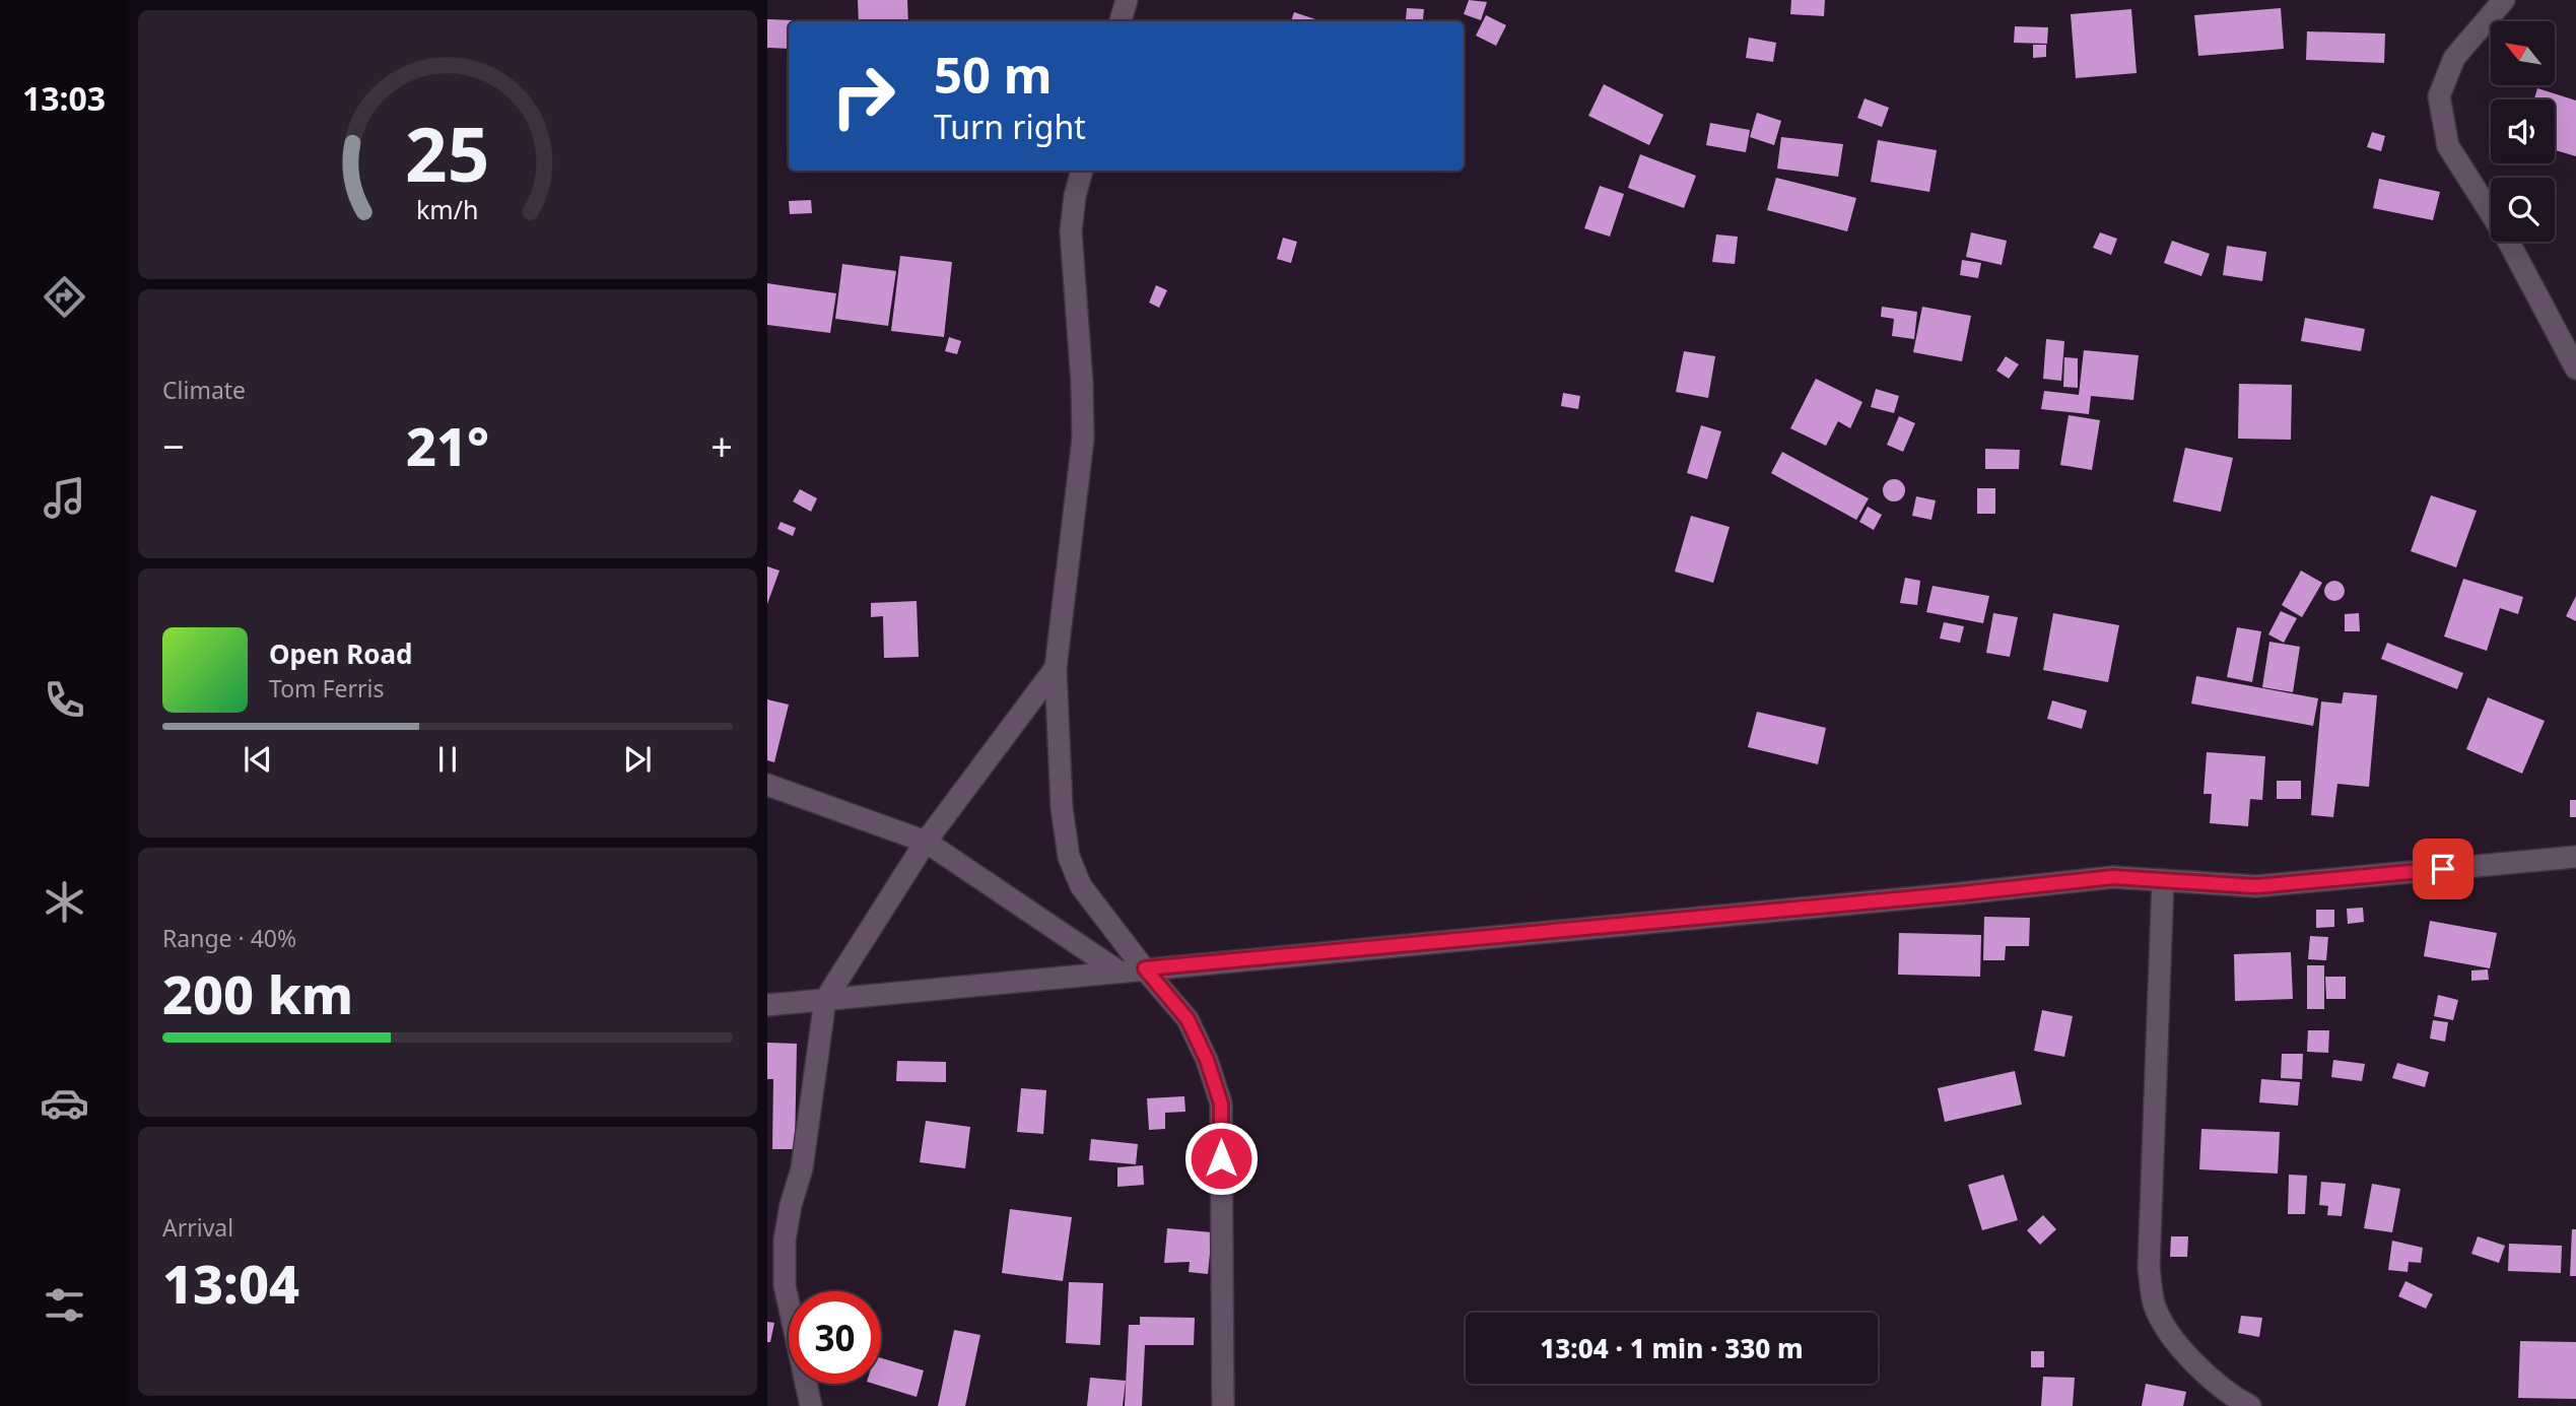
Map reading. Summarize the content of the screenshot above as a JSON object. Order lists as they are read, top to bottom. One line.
{"north":"top left","page":{"tabs":"13:03","turn":["50 m","Turn right"],"tile":["Climate",["Range · 40%","200 km"],["Arrival","13:04"]],"heat":["−","21°","+"],"song":["Open Road","Tom Ferris"],"limit":"30","trip":"13:04 · 1 min · 330 m","gauge":["25","km/h"]}}
